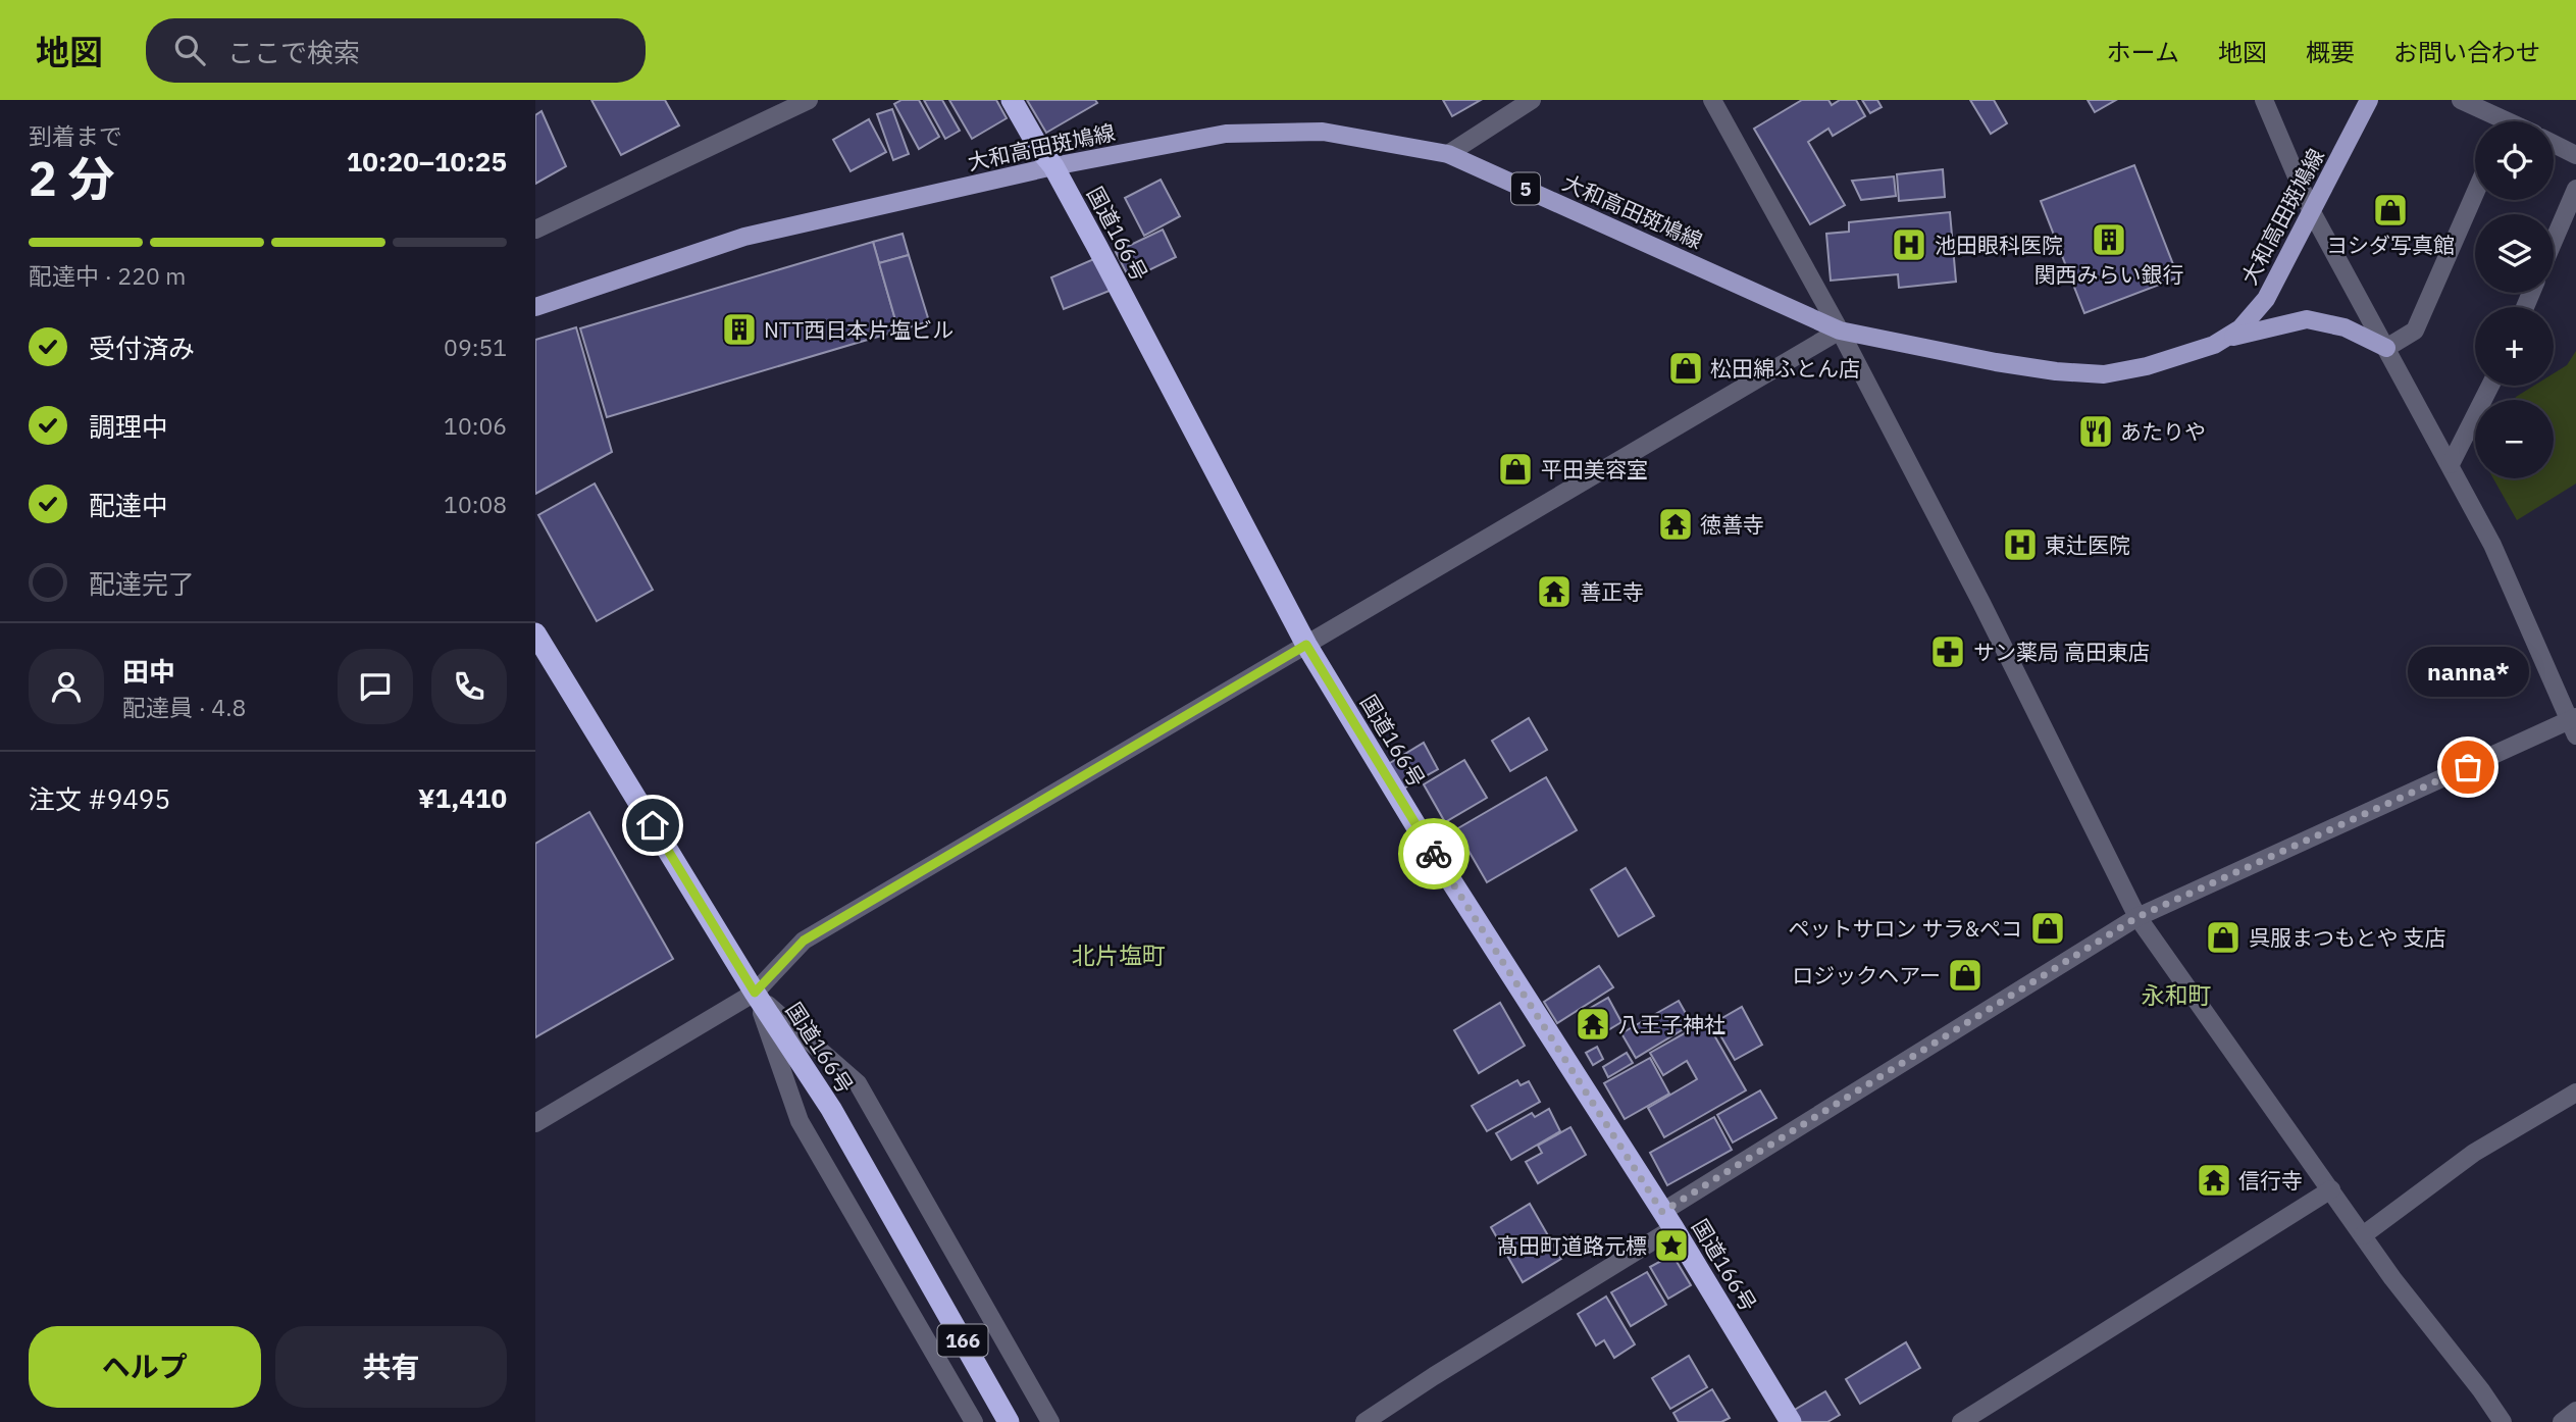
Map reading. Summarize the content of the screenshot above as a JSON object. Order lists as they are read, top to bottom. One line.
{"streets":{"highway":["国道166号","166"],"main road":["大和高田斑鳩線","5"]},"crossings":[["大和高田斑鳩線","国道166号"]],"districts":["北片塩町","永和町"],"places":{"shop":["ヨシダ写真館","松田綿ふとん店","平田美容室","ペットサロン サラ&ペコ","呉服まつもとや 支店","ロジックヘアー"],"building":["関西みらい銀行","NTT西日本片塩ビル"],"hospital":["池田眼科医院","東辻医院"],"restaurant":["あたりや"],"temple":["徳善寺","善正寺","八王子神社","信行寺"],"pharmacy":["サン薬局 高田東店"],"other":["nanna*"],"place":["髙田町道路元標"]},"page":{"header":"地図","search":"ここで検索","nav":["ホーム","地図","概要","お問い合わせ"],"heading":["2 分","到着まで","10:20–10:25"],"panel":["田中","配達員 · 4.8","注文 #9495","¥1,410"],"map_buttons":["+","−"],"bar":"配達中 · 220 m","list":[["受付済み","09:51"],["調理中","10:06"],["配達中","10:08"],"配達完了"],"bubble":"nanna*","buttons":["ヘルプ","共有"]}}
